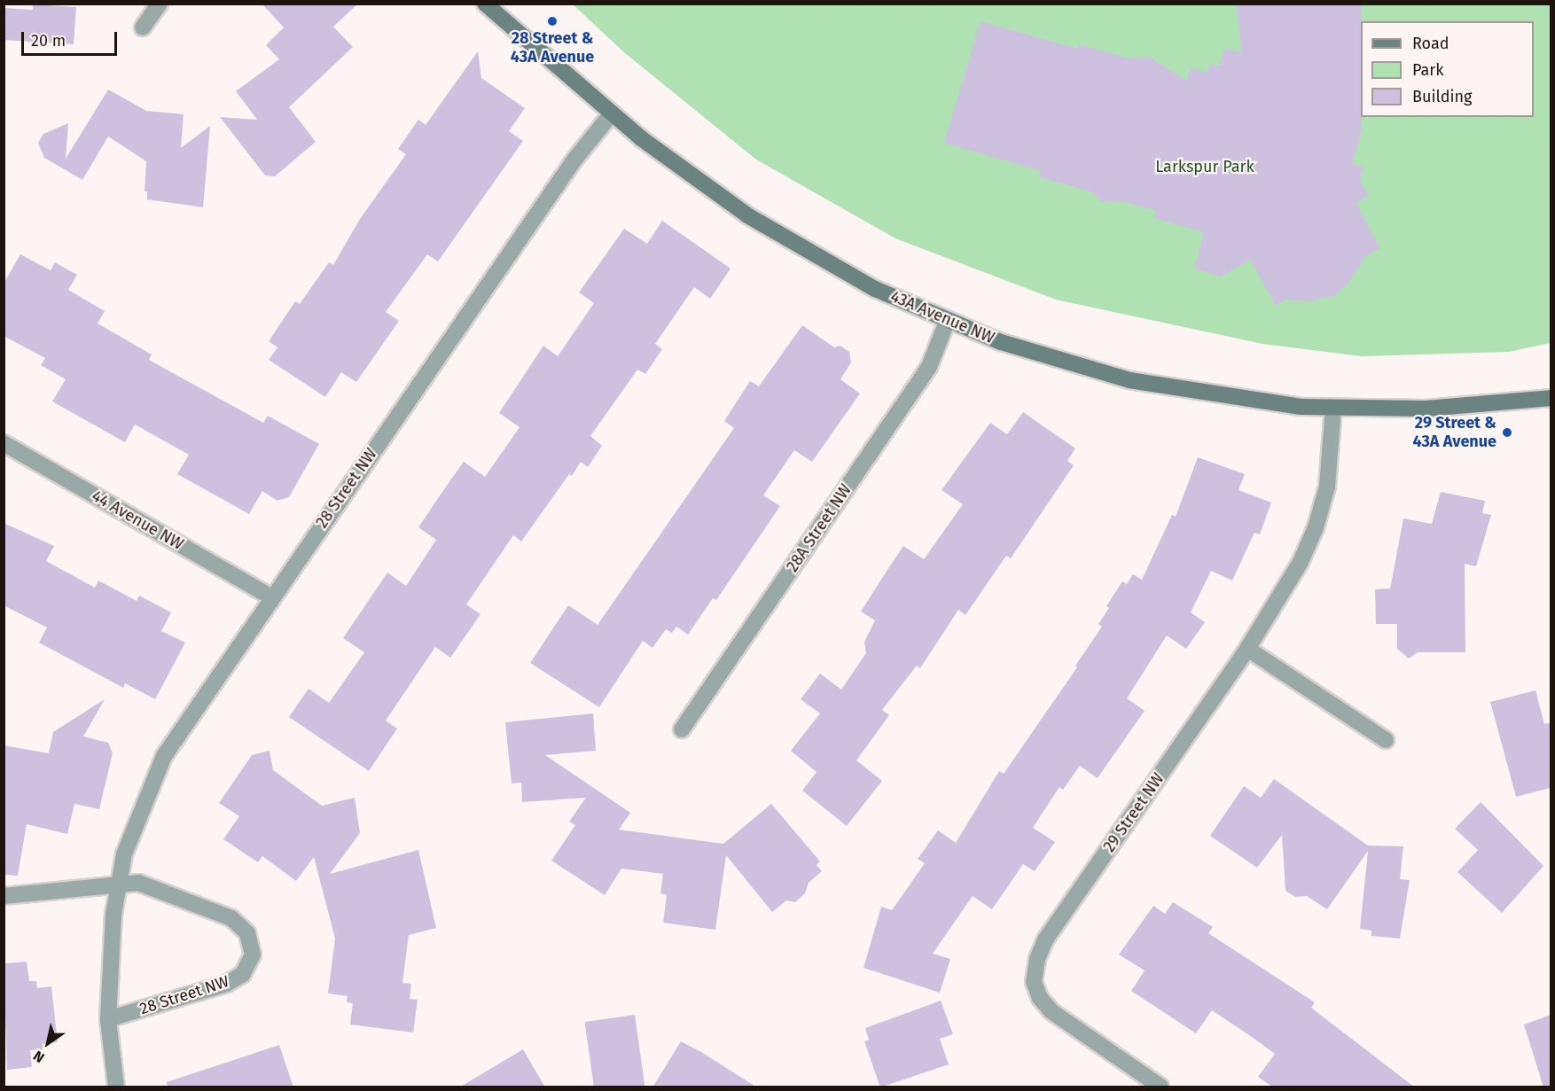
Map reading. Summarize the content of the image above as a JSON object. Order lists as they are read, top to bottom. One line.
{"streets":{"street":["43A Avenue NW","28 Street NW","44 Avenue NW","28A Street NW","29 Street NW"]},"crossings":[["43A Avenue NW","28 Street NW"],["43A Avenue NW","28A Street NW"],["43A Avenue NW","29 Street NW"],["28 Street NW","44 Avenue NW"]],"parks":["Larkspur Park"],"places":["28 Street & 43A Avenue","29 Street & 43A Avenue"],"legend":["Road","Park","Building"],"scale_bar":"20 m","north":"bottom left"}
